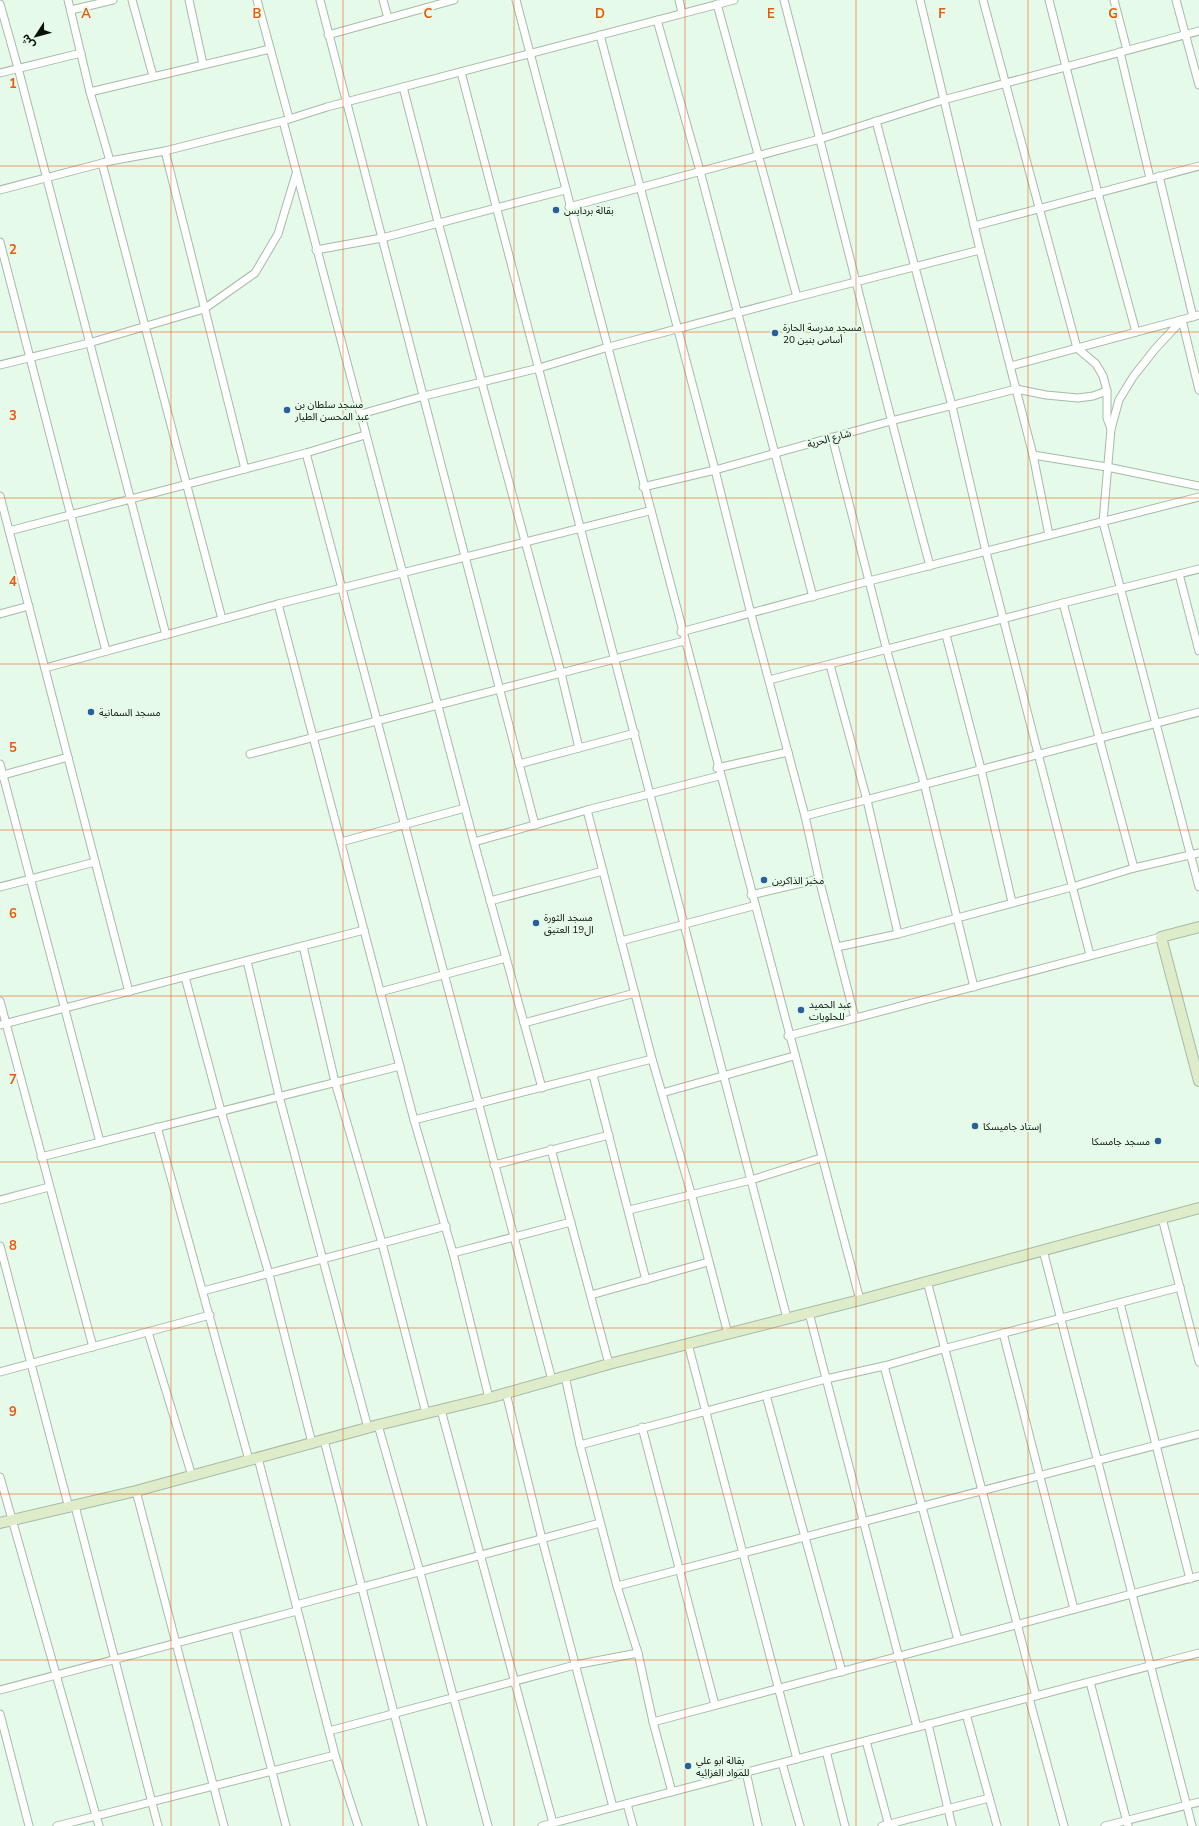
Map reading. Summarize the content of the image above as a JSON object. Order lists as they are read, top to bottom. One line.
{"streets":{"street":["شارع الحرية"]},"places":["بقالة بردايس","مسجد مدرسة الحارة 20 أساس بنين","مسجد سلطان بن عبد المحسن الطيار","مسجد السمانية","مخبز الذاكرين","مسجد الثورة ال19 العتيق","عبد الحميد للحلويات","إستاد جاميسكا","مسجد جامسكا","بقالة ابو علي للمواد الغزائيه"],"north":"bottom left","grid":{"columns":["A","B","C","D","E","F","G"],"rows":["1","2","3","4","5","6","7","8","9"]}}
